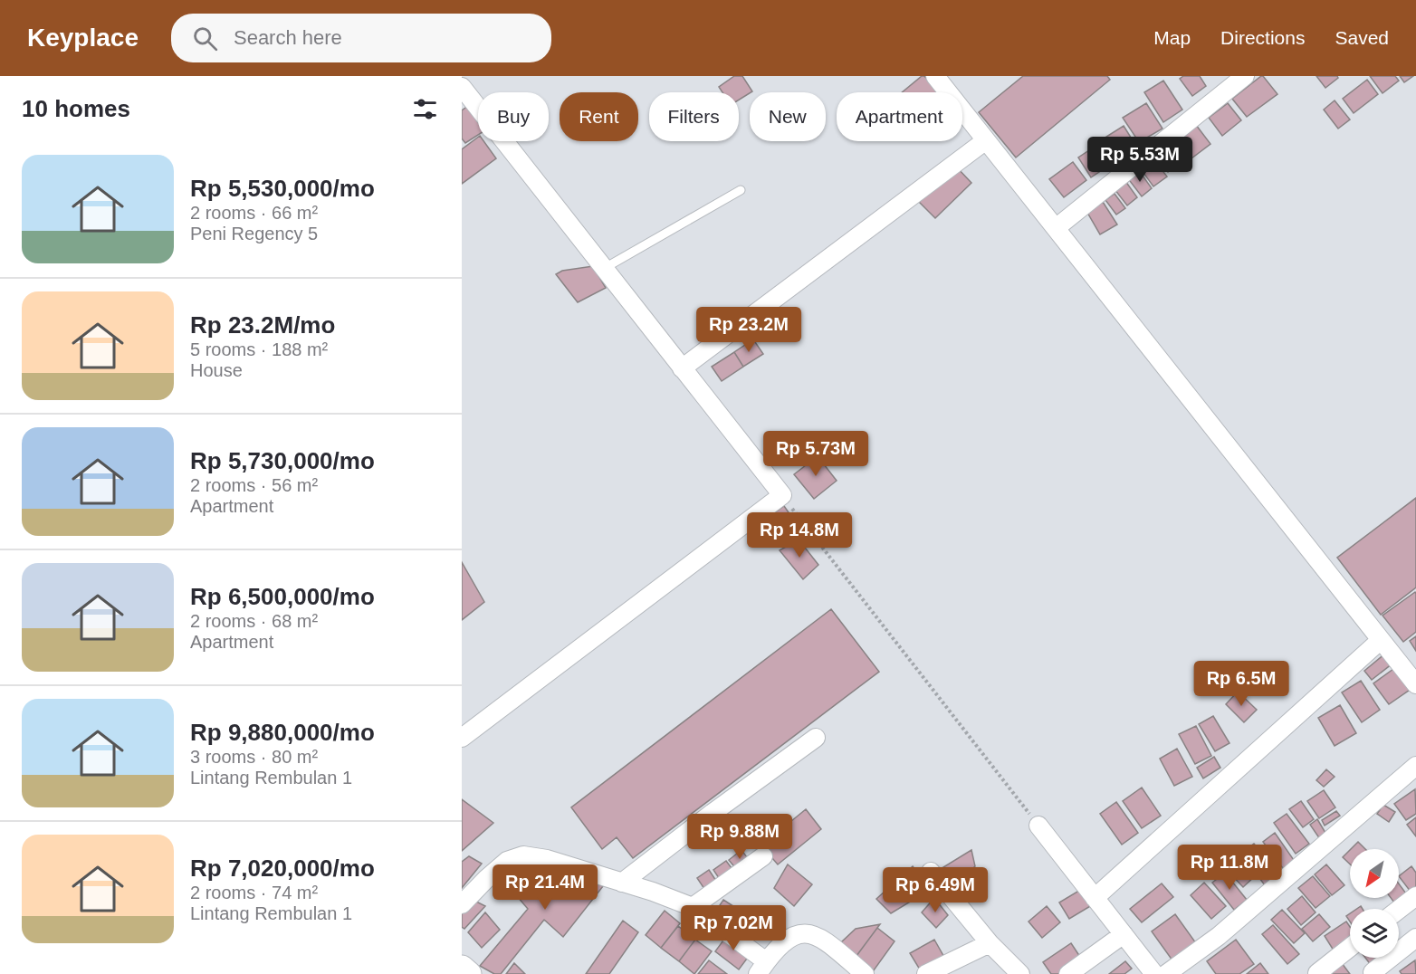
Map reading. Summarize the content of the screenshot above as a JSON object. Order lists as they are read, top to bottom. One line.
{"north":"bottom left","page":{"header":"Keyplace","search":"Search here","nav":["Map","Directions","Saved"],"heading":"10 homes","chip":["Buy","Rent","Filters","New","Apartment"],"price":["Rp 5.53M","Rp 23.2M","Rp 5.73M","Rp 14.8M","Rp 6.5M","Rp 9.88M","Rp 11.8M","Rp 21.4M","Rp 6.49M","Rp 7.02M"],"list":[{"name":"Rp 5,530,000/mo","note":"2 rooms · 66 m² · Peni Regency 5"},{"name":"Rp 23.2M/mo","note":"5 rooms · 188 m² · House"},{"name":"Rp 5,730,000/mo","note":"2 rooms · 56 m² · Apartment"},{"name":"Rp 6,500,000/mo","note":"2 rooms · 68 m² · Apartment"},{"name":"Rp 9,880,000/mo","note":"3 rooms · 80 m² · Lintang Rembulan 1"},{"name":"Rp 7,020,000/mo","note":"2 rooms · 74 m² · Lintang Rembulan 1"}]}}
